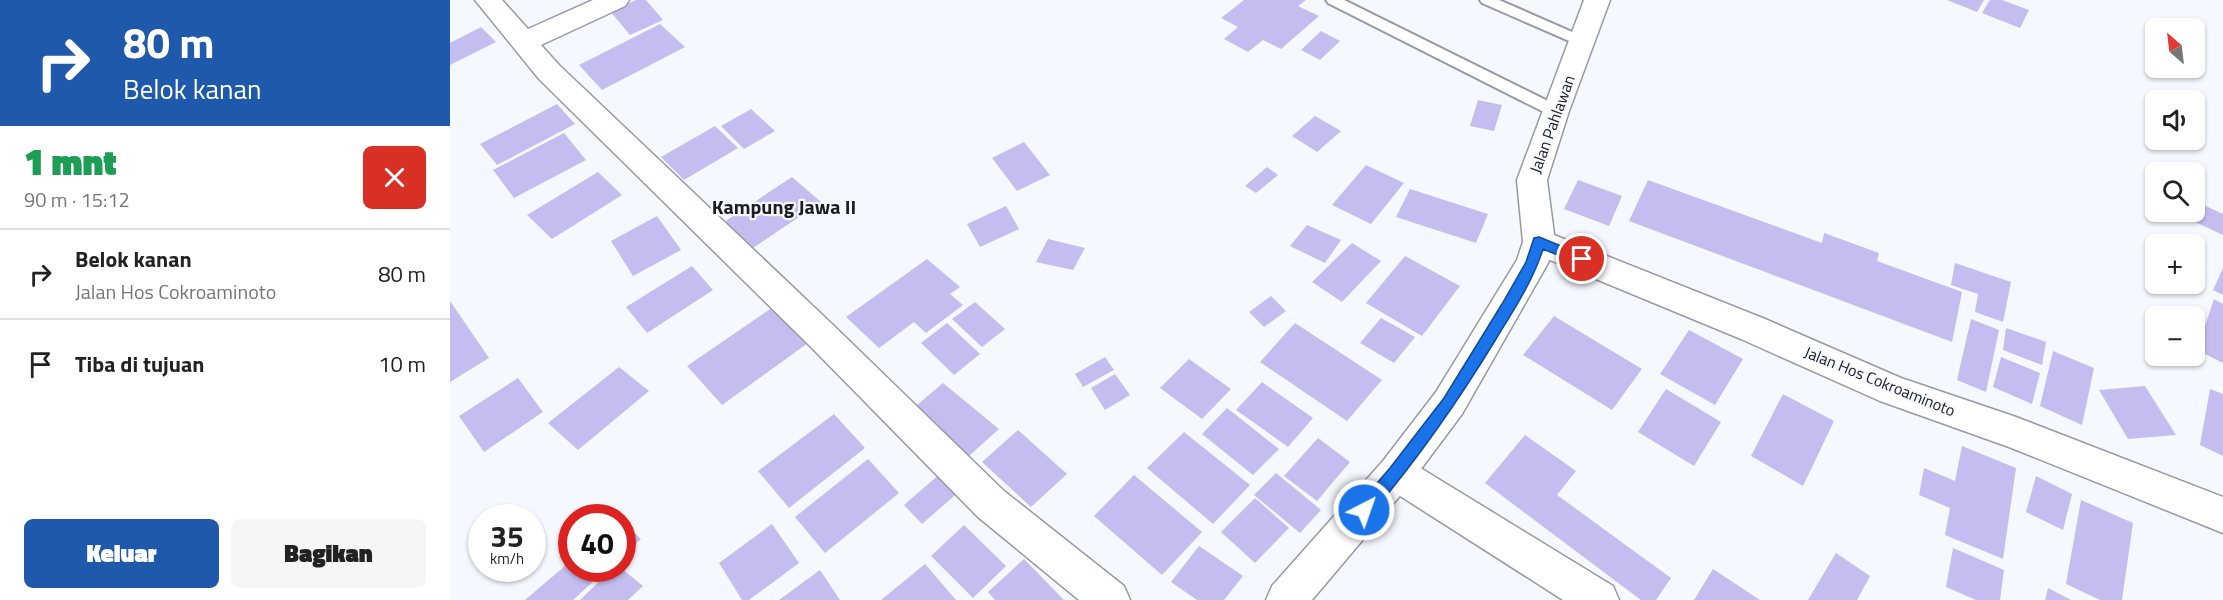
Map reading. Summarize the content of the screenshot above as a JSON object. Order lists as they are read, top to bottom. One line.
{"streets":{"street":["Jalan Pahlawan","Jalan Hos Cokroaminoto"]},"crossings":[["Jalan Pahlawan","Jalan Hos Cokroaminoto"]],"districts":["Kampung Jawa II"],"north":"top left","page":{"turn":["80 m","Belok kanan"],"map_buttons":["+","−"],"heading":["1 mnt","90 m · 15:12"],"list":[{"name":"Belok kanan","note":"Jalan Hos Cokroaminoto","value":"80 m"},{"name":"Tiba di tujuan","value":"10 m"}],"speed":"35 km/h","limit":"40","buttons":["Keluar","Bagikan"]}}
